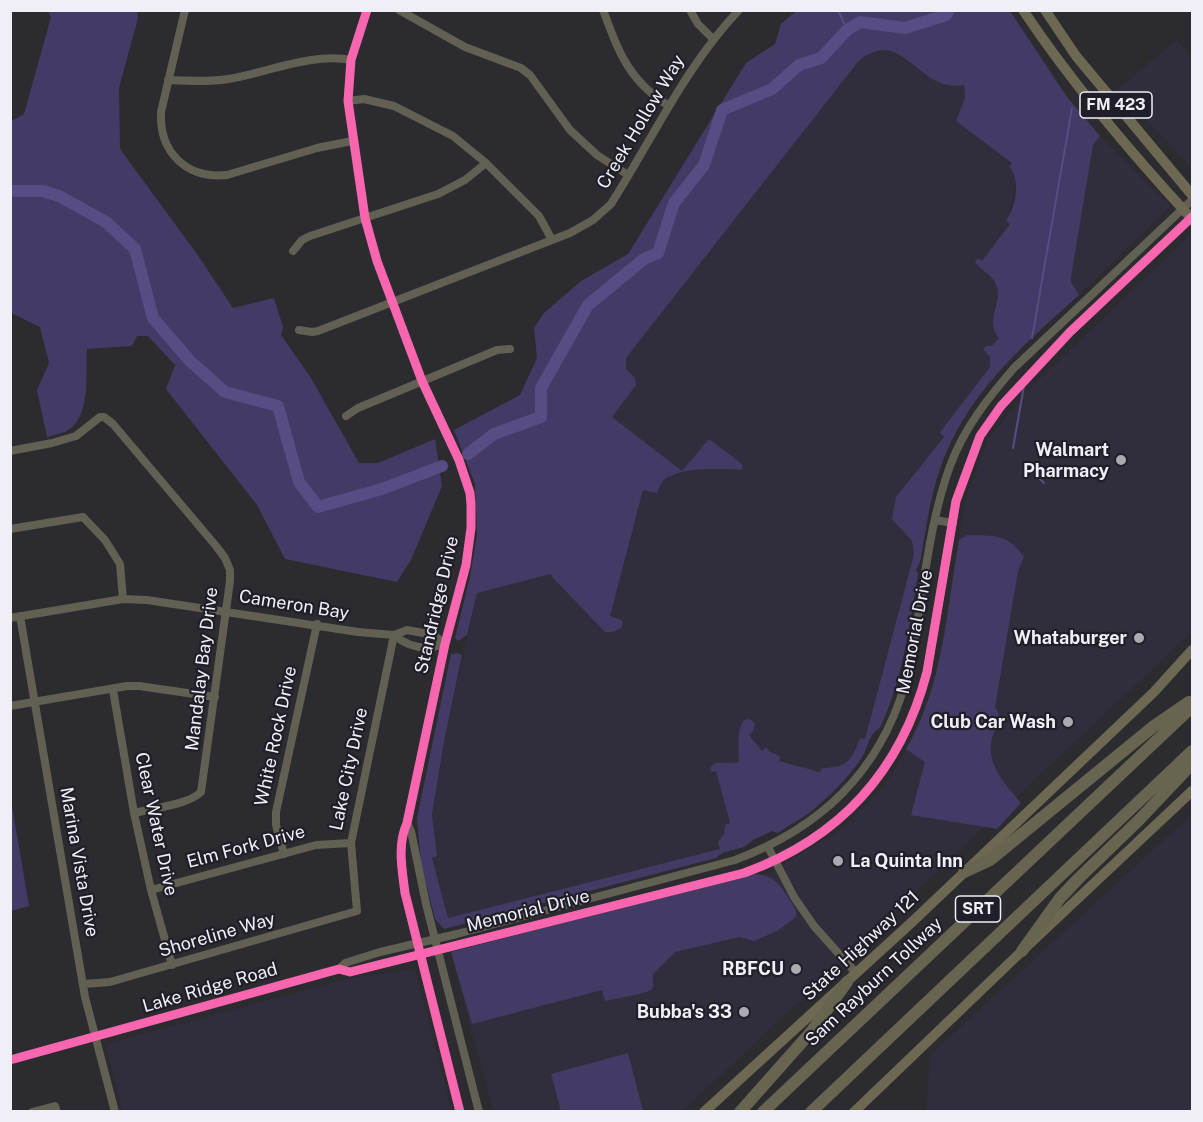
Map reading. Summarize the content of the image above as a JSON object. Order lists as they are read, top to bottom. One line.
{"streets":{"highway":["SRT","Sam Rayburn Tollway"],"main road":["FM 423","State Highway 121"],"street":["Creek Hollow Way","Cameron Bay","Standridge Drive","Memorial Drive","Mandalay Bay Drive","White Rock Drive","Lake City Drive","Clear Water Drive","Elm Fork Drive","Marina Vista Drive","Shoreline Way","Lake Ridge Road"]},"crossings":[["FM 423","Memorial Drive"],["Creek Hollow Way","Standridge Drive"],["Cameron Bay","Standridge Drive"],["Cameron Bay","Mandalay Bay Drive"],["Cameron Bay","White Rock Drive"],["Cameron Bay","Lake City Drive"],["Cameron Bay","Marina Vista Drive"],["Standridge Drive","Memorial Drive"],["Standridge Drive","Lake Ridge Road"],["Memorial Drive","Lake Ridge Road"],["Mandalay Bay Drive","Clear Water Drive"],["White Rock Drive","Elm Fork Drive"],["Lake City Drive","Elm Fork Drive"],["Lake City Drive","Shoreline Way"],["Clear Water Drive","Elm Fork Drive"],["Clear Water Drive","Shoreline Way"],["Marina Vista Drive","Shoreline Way"],["Marina Vista Drive","Lake Ridge Road"]],"places":["Walmart Pharmacy","Whataburger","Club Car Wash","La Quinta Inn","RBFCU","Bubba's 33"]}
